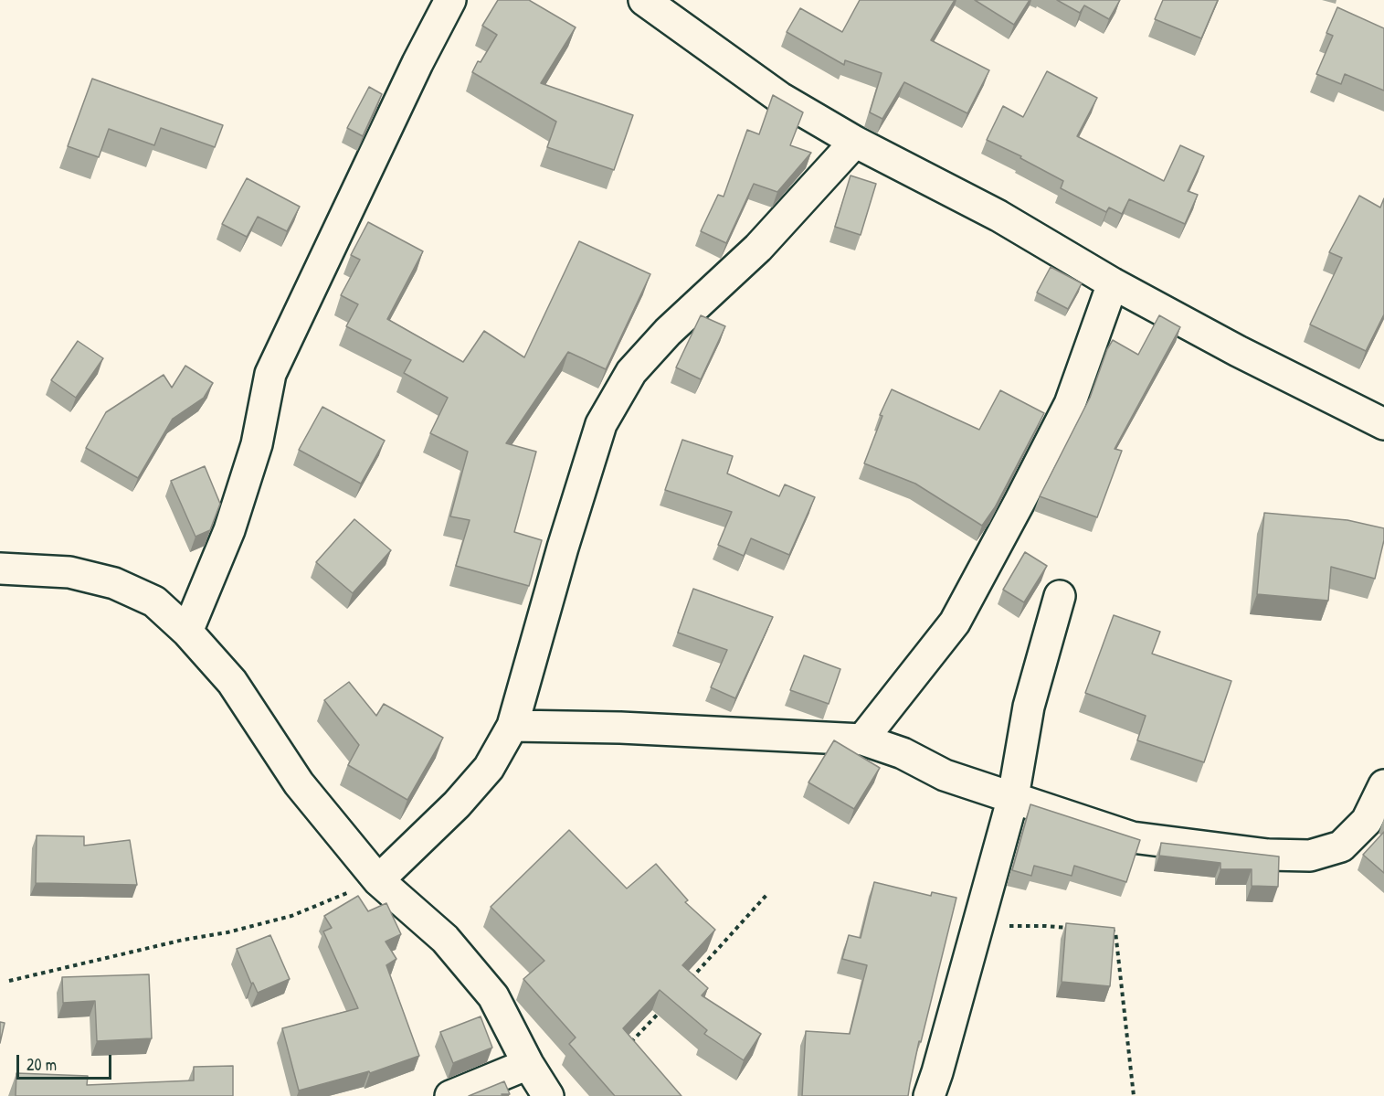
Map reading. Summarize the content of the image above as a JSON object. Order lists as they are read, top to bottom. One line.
{"scale_bar":"20 m"}
